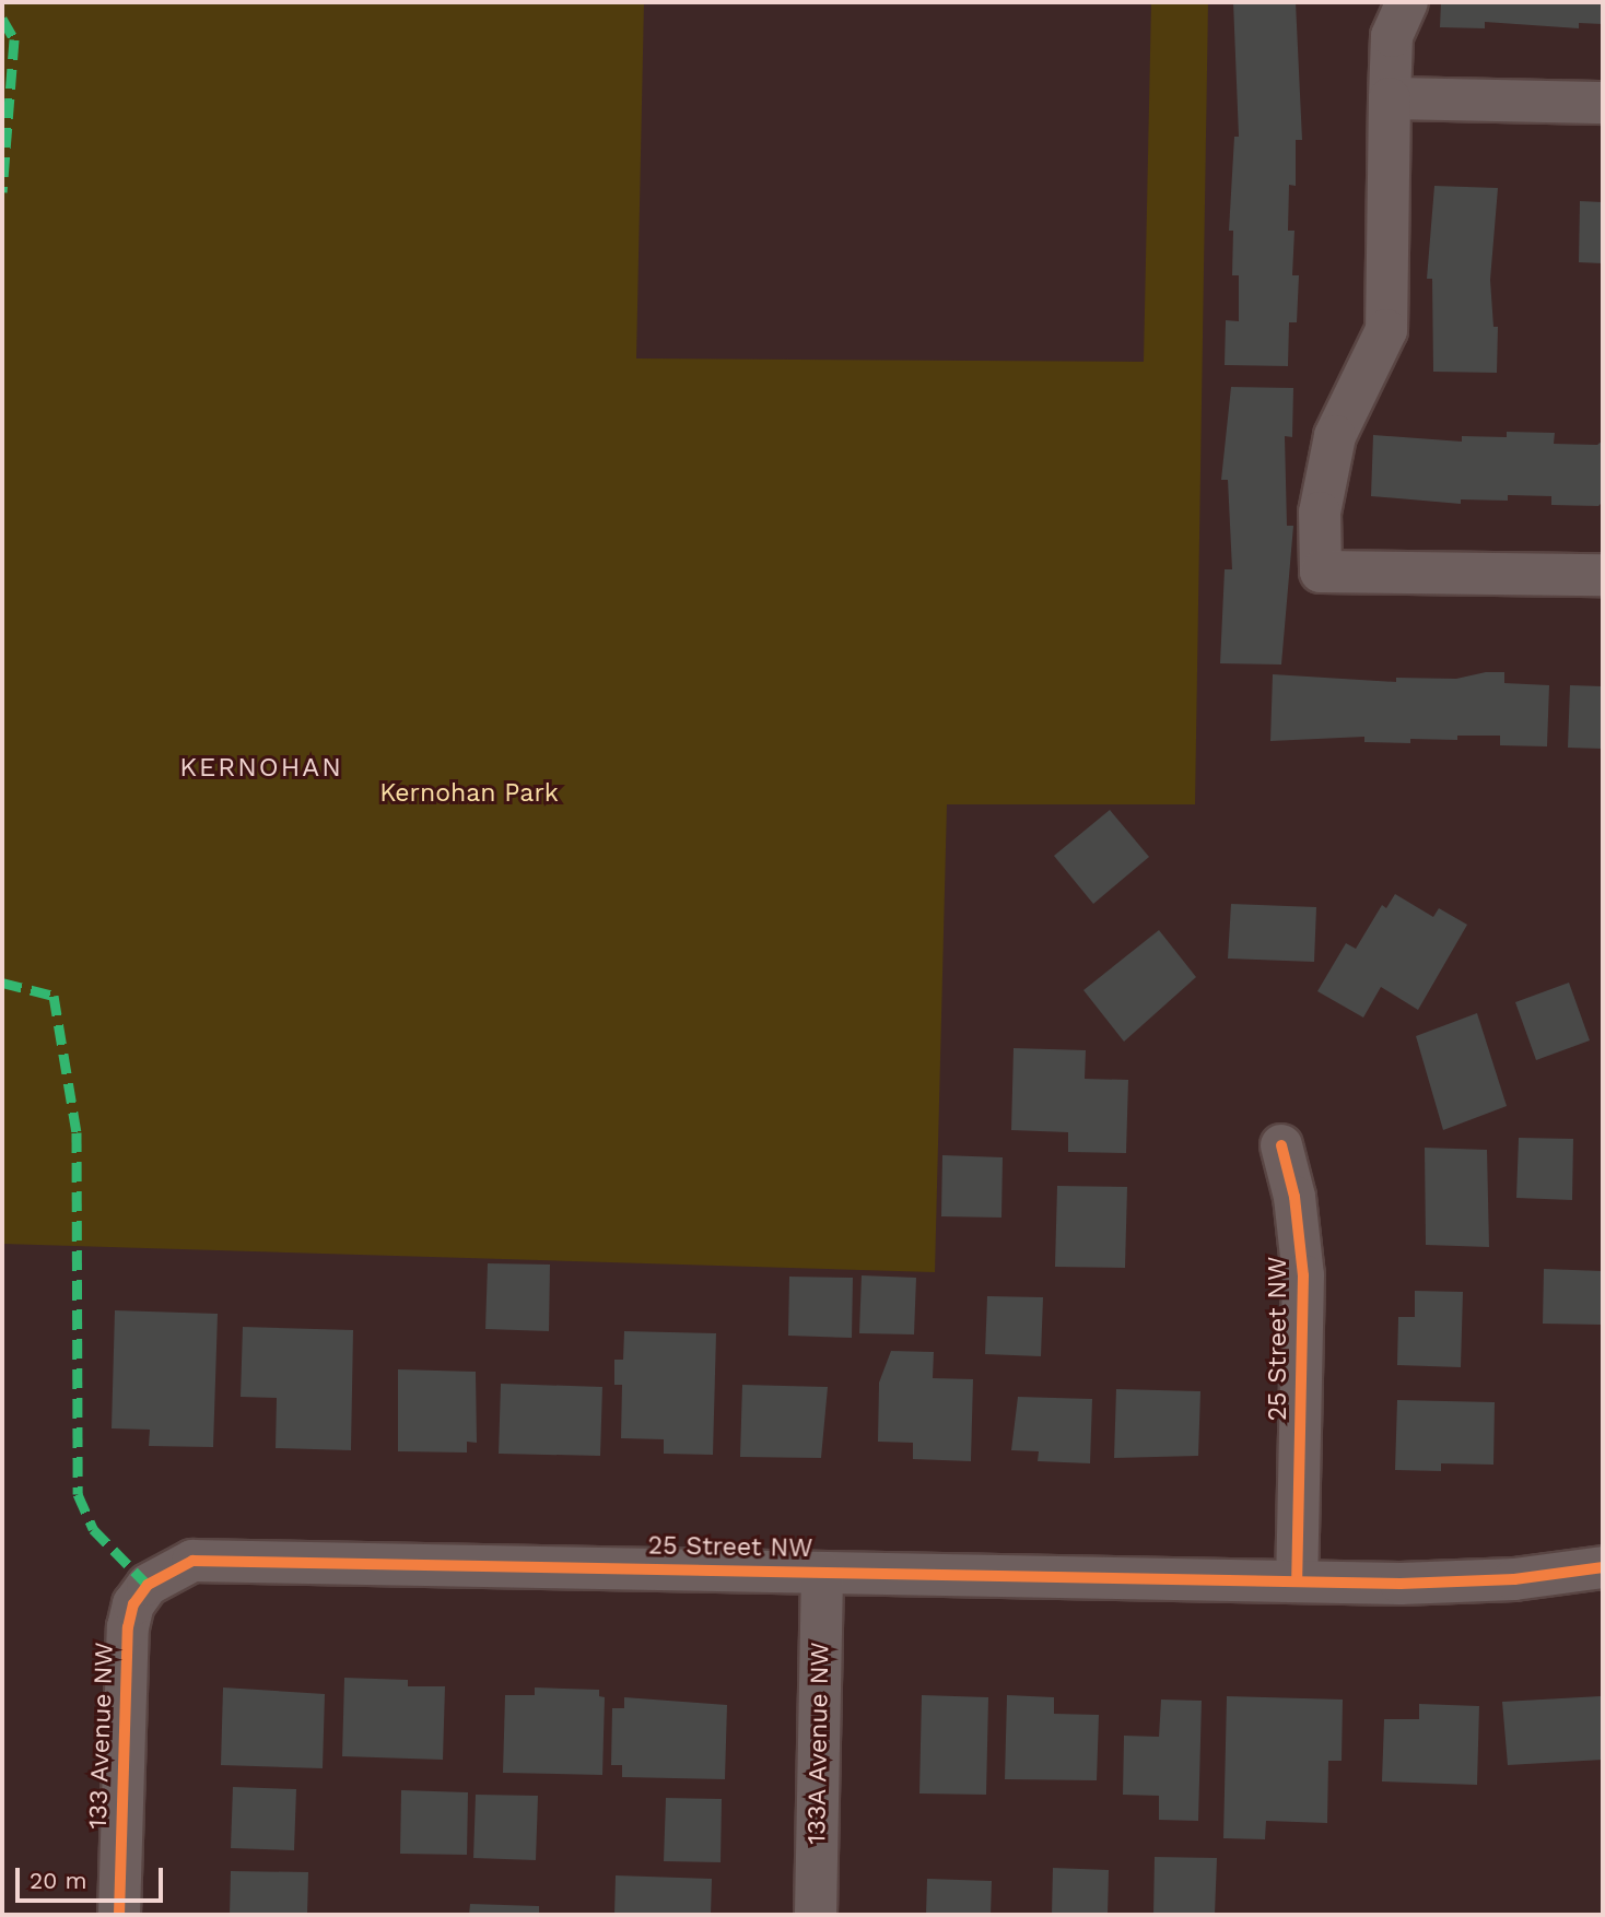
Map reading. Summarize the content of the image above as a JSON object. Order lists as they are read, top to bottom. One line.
{"streets":{"street":["25 Street NW","133 Avenue NW","133A Avenue NW"]},"crossings":[["25 Street NW","133 Avenue NW"],["25 Street NW","133A Avenue NW"]],"districts":["KERNOHAN"],"parks":["Kernohan Park"],"scale_bar":"20 m"}
